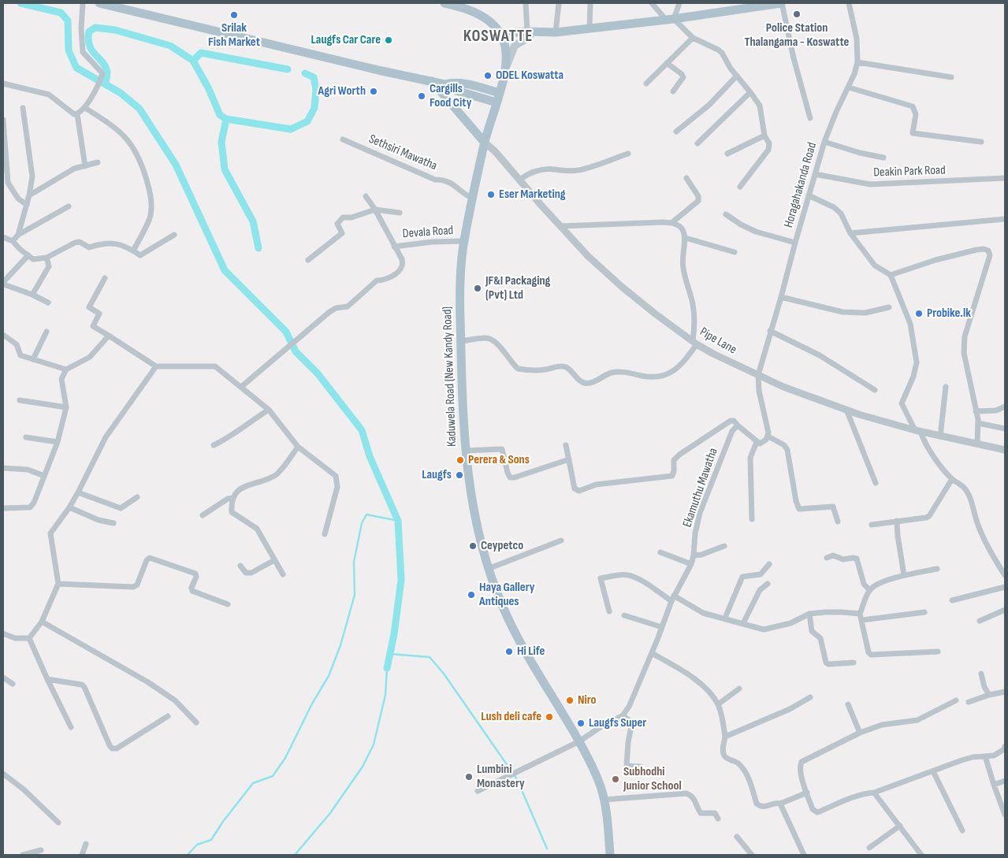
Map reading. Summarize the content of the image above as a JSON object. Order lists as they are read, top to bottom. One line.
{"streets":{"main road":["Kaduwela Road (New Kandy Road)"],"street":["Sethsiri Mawatha","Deakin Park Road","Horagahakanda Road","Devala Road","Pipe Lane","Ekamuthu Mawatha"]},"crossings":[["Sethsiri Mawatha","Kaduwela Road (New Kandy Road)"],["Deakin Park Road","Horagahakanda Road"],["Horagahakanda Road","Pipe Lane"],["Devala Road","Kaduwela Road (New Kandy Road)"],["Pipe Lane","Kaduwela Road (New Kandy Road)"]],"districts":["KOSWATTE"],"places":["Police Station Thalangama - Koswatte","Srilak Fish Market","Laugfs Car Care","ODEL Koswatta","Agri Worth","Cargills Food City","Eser Marketing","JF&I Packaging (Pvt) Ltd","Probike.lk","Perera & Sons","Laugfs","Ceypetco","Haya Gallery Antiques","Hi Life","Niro","Lush deli cafe","Laugfs Super","Lumbini Monastery","Subhodhi Junior School"]}
